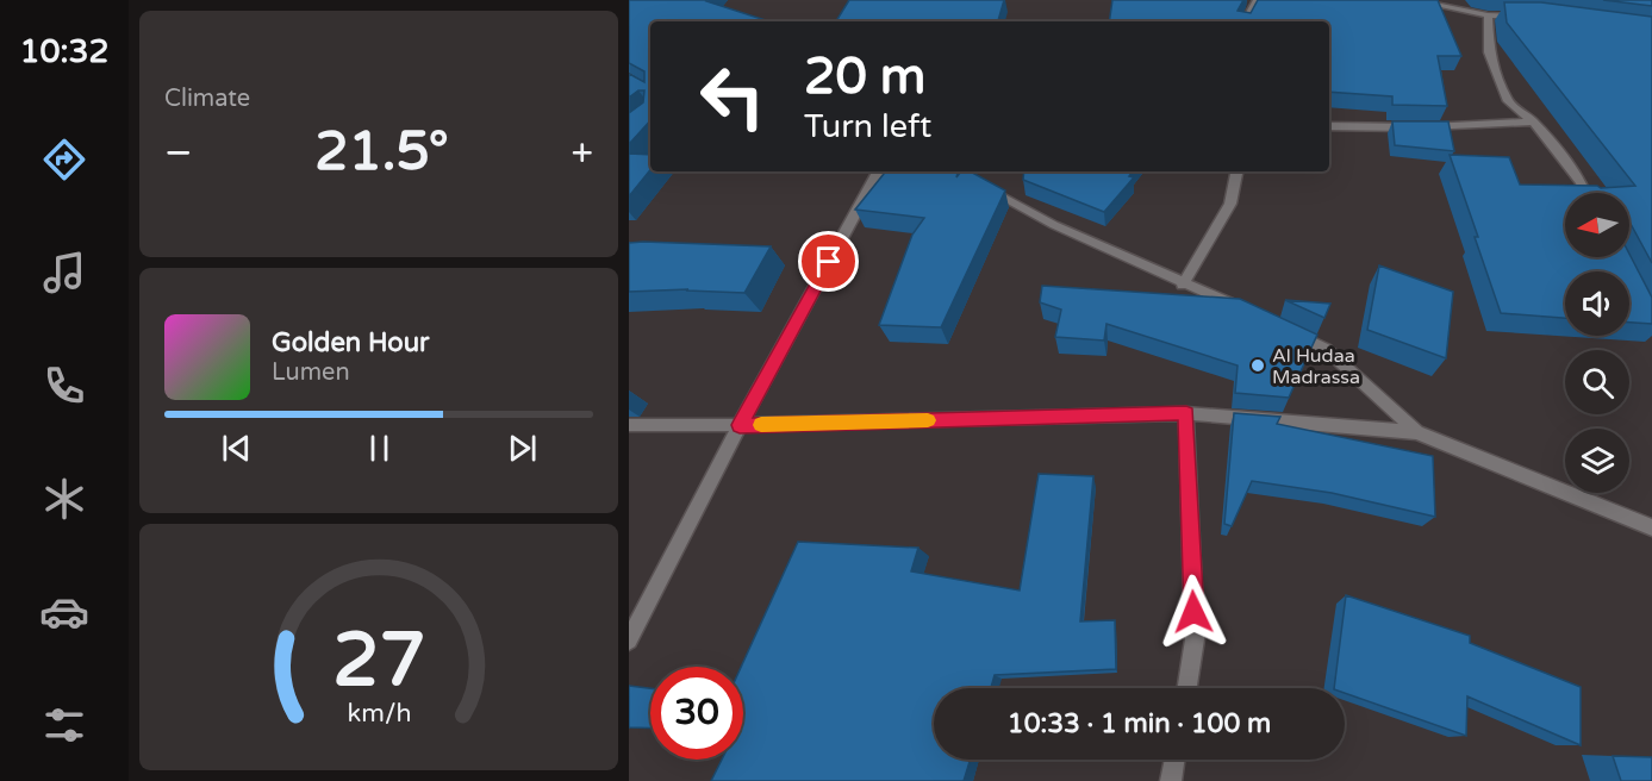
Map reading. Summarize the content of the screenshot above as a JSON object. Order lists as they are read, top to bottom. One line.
{"places":["Al Hudaa Madrassa"],"north":"left","page":{"tabs":"10:32","tile":"Climate","turn":["20 m","Turn left"],"heat":["−","21.5°","+"],"song":["Golden Hour","Lumen"],"limit":"30","trip":"10:33 · 1 min · 100 m","gauge":["27","km/h"]}}
